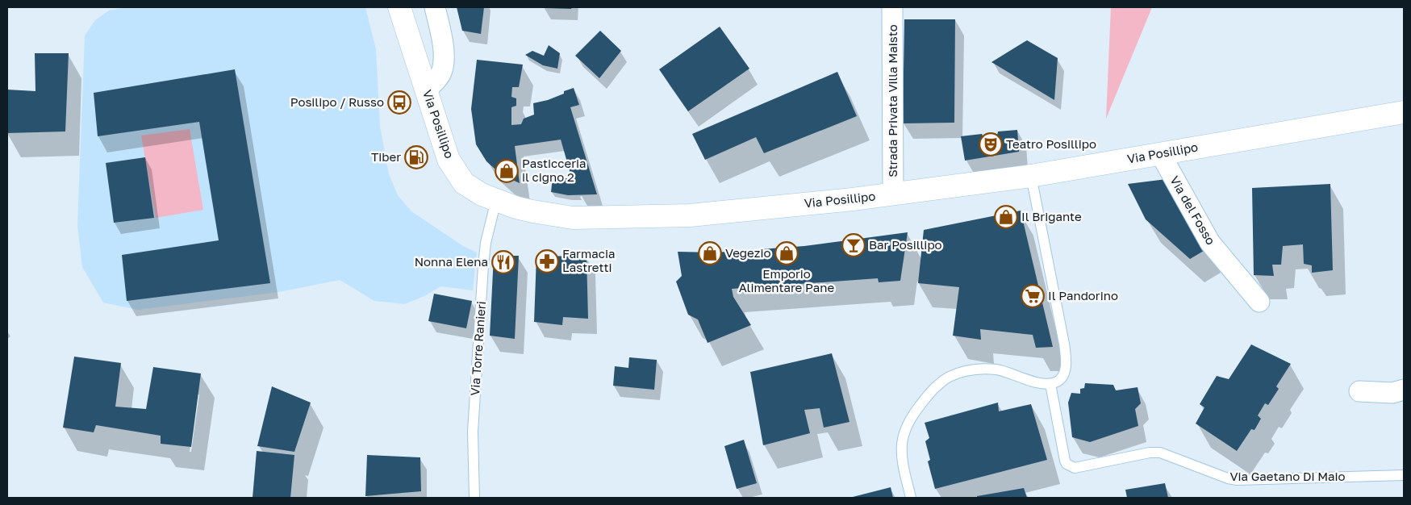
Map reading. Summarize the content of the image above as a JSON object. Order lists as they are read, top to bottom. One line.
{"streets":{"street":["Strada Privata Villa Maisto","Via Posillipo","Via del Fosso"],"lane":["Via Torre Ranieri","Via Gaetano Di Maio"]},"crossings":[["Strada Privata Villa Maisto","Via Posillipo"],["Via Posillipo","Via del Fosso"],["Via Posillipo","Via Torre Ranieri"]],"places":{"bus stop":["Posilipo / Russo"],"theatre":["Teatro Posillipo"],"fuel station":["Tiber"],"shop":["Pasticceria il cigno 2","Il Brigante","Vegezio","Emporio Alimentare Pane"],"bar":["Bar Posillipo"],"pharmacy":["Farmacia Lastretti"],"restaurant":["Nonna Elena"],"supermarket":["Il Pandorino"]}}
